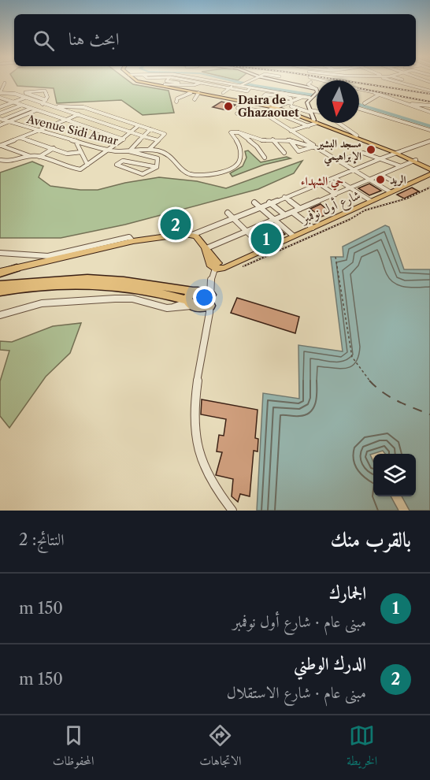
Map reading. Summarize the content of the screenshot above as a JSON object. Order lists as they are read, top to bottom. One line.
{"streets":{"main road":["شارع أول نوفمبر"],"street":["Avenue Sidi Amar"]},"districts":["حي الشهداء"],"places":["Daira de Ghazaouet","مسجد البشير الإبراهيمي","الريد"],"north":"bottom","page":{"search":"ابحث هنا","pins":["2","1"],"heading":["بالقرب منك","النتائج: 2"],"list":[{"mark":"1","name":"الجمارك","note":"مبنى عام · شارع أول نوفمبر","value":"150 m"},{"mark":"2","name":"الدرك الوطني","note":"مبنى عام · شارع الاستقلال","value":"150 m"}],"nav":["الخريطة","الاتجاهات","المحفوظات"]}}
